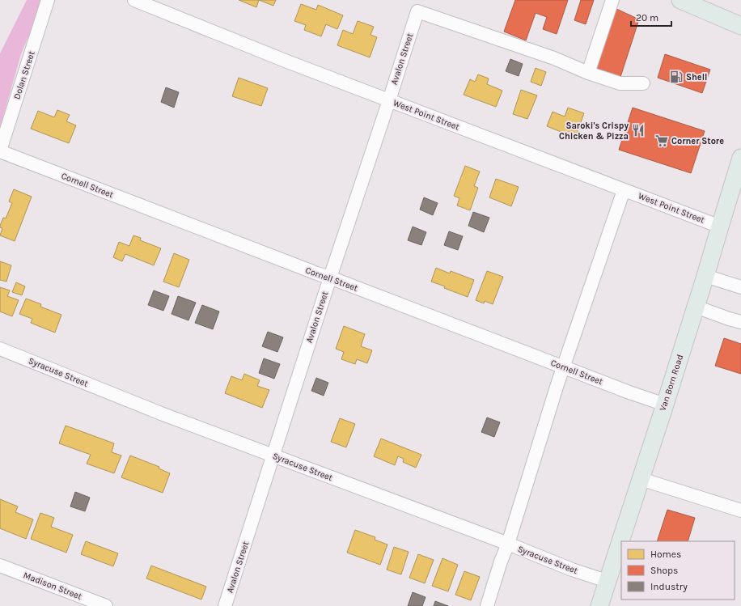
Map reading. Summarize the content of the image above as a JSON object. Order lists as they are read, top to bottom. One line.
{"streets":{"main road":["Van Born Road"],"street":["Avalon Street","Dolan Street","West Point Street","Cornell Street","Syracuse Street","Madison Street"]},"crossings":[["Avalon Street","West Point Street"],["Avalon Street","Cornell Street"],["Avalon Street","Syracuse Street"],["Dolan Street","Cornell Street"],["West Point Street","Van Born Road"],["Cornell Street","Van Born Road"],["Syracuse Street","Van Born Road"]],"places":{"fuel station":["Shell"],"restaurant":["Saroki's Crispy Chicken & Pizza"],"supermarket":["Corner Store"]},"legend":["Homes","Shops","Industry"],"scale_bar":"20 m"}
